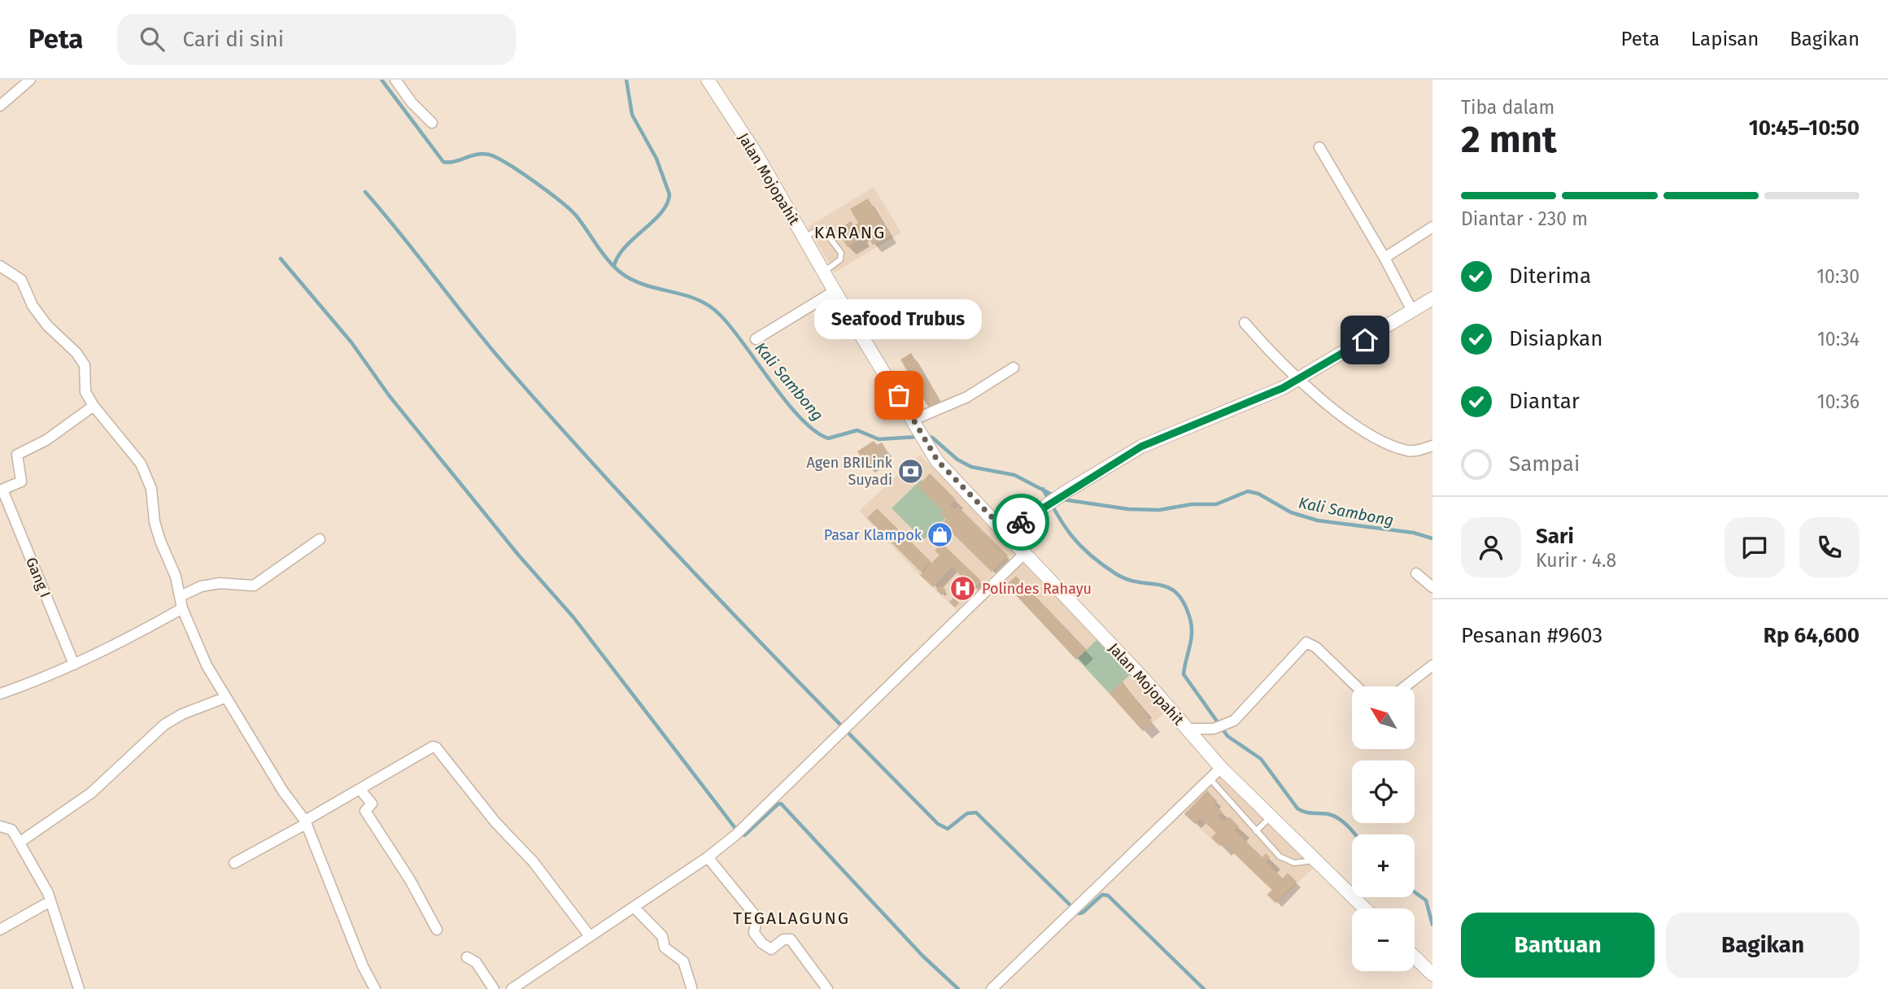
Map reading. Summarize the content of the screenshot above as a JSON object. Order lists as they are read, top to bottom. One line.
{"streets":{"street":["Jalan Mojopahit","Gang I"]},"districts":["KARANG","TEGALAGUNG"],"water":["Kali Sambong"],"places":{"other":["Seafood Trubus"],"bank":["Agen BRILink Suyadi"],"shop":["Pasar Klampok"],"hospital":["Polindes Rahayu"]},"north":"top left","page":{"header":"Peta","search":"Cari di sini","nav":["Peta","Lapisan","Bagikan"],"heading":["2 mnt","Tiba dalam","10:45–10:50"],"panel":["Sari","Kurir · 4.8","Pesanan #9603","Rp 64,600"],"bar":"Diantar · 230 m","list":[["Diterima","10:30"],["Disiapkan","10:34"],["Diantar","10:36"],"Sampai"],"bubble":"Seafood Trubus","map_buttons":["+","−"],"buttons":["Bantuan","Bagikan"]}}
